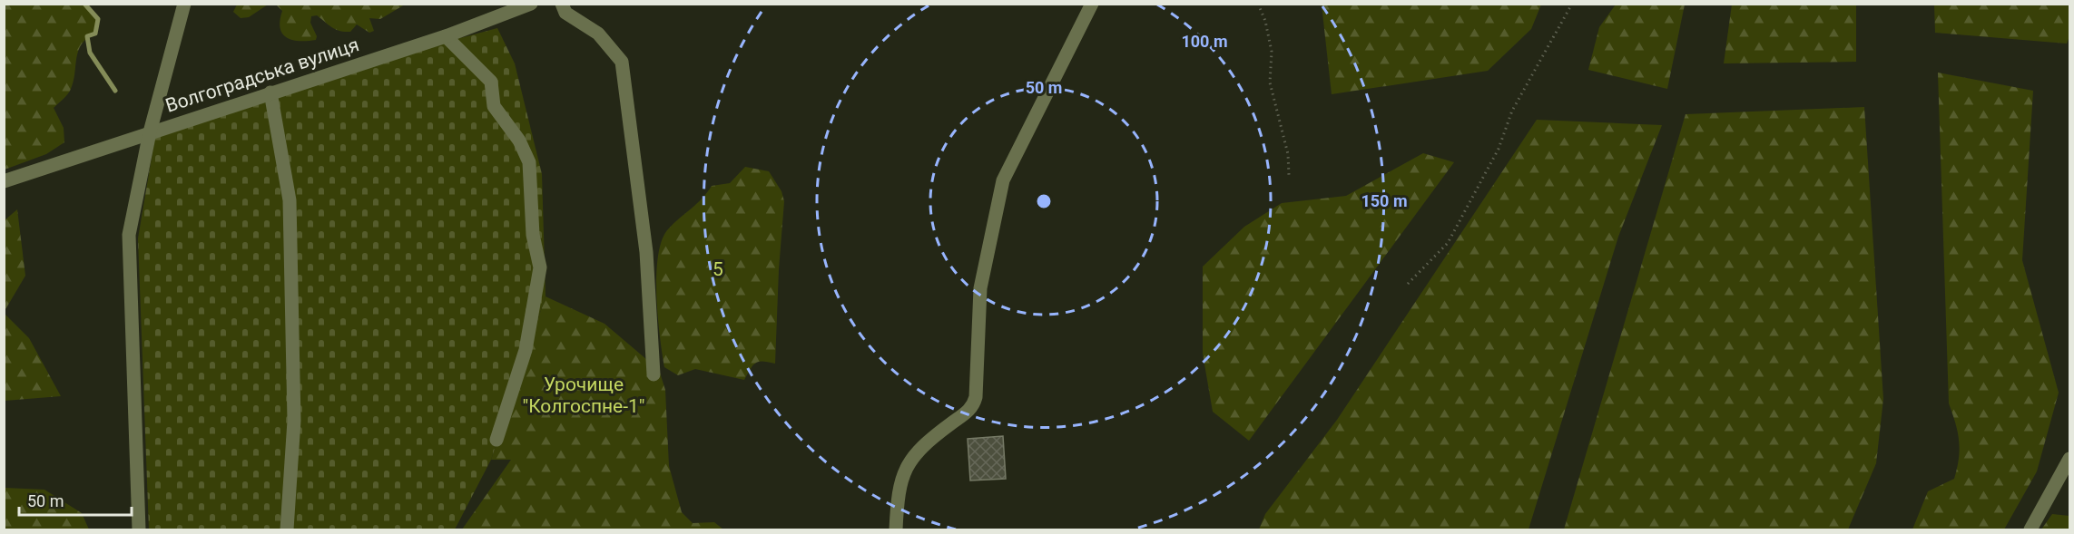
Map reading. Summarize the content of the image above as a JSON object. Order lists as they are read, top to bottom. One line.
{"streets":{"street":["Волгоградська вулиця"]},"parks":["5","Урочище \"Колгоспне-1\""],"scale_bar":"50 m","rings":["100 m","50 m","150 m"]}
